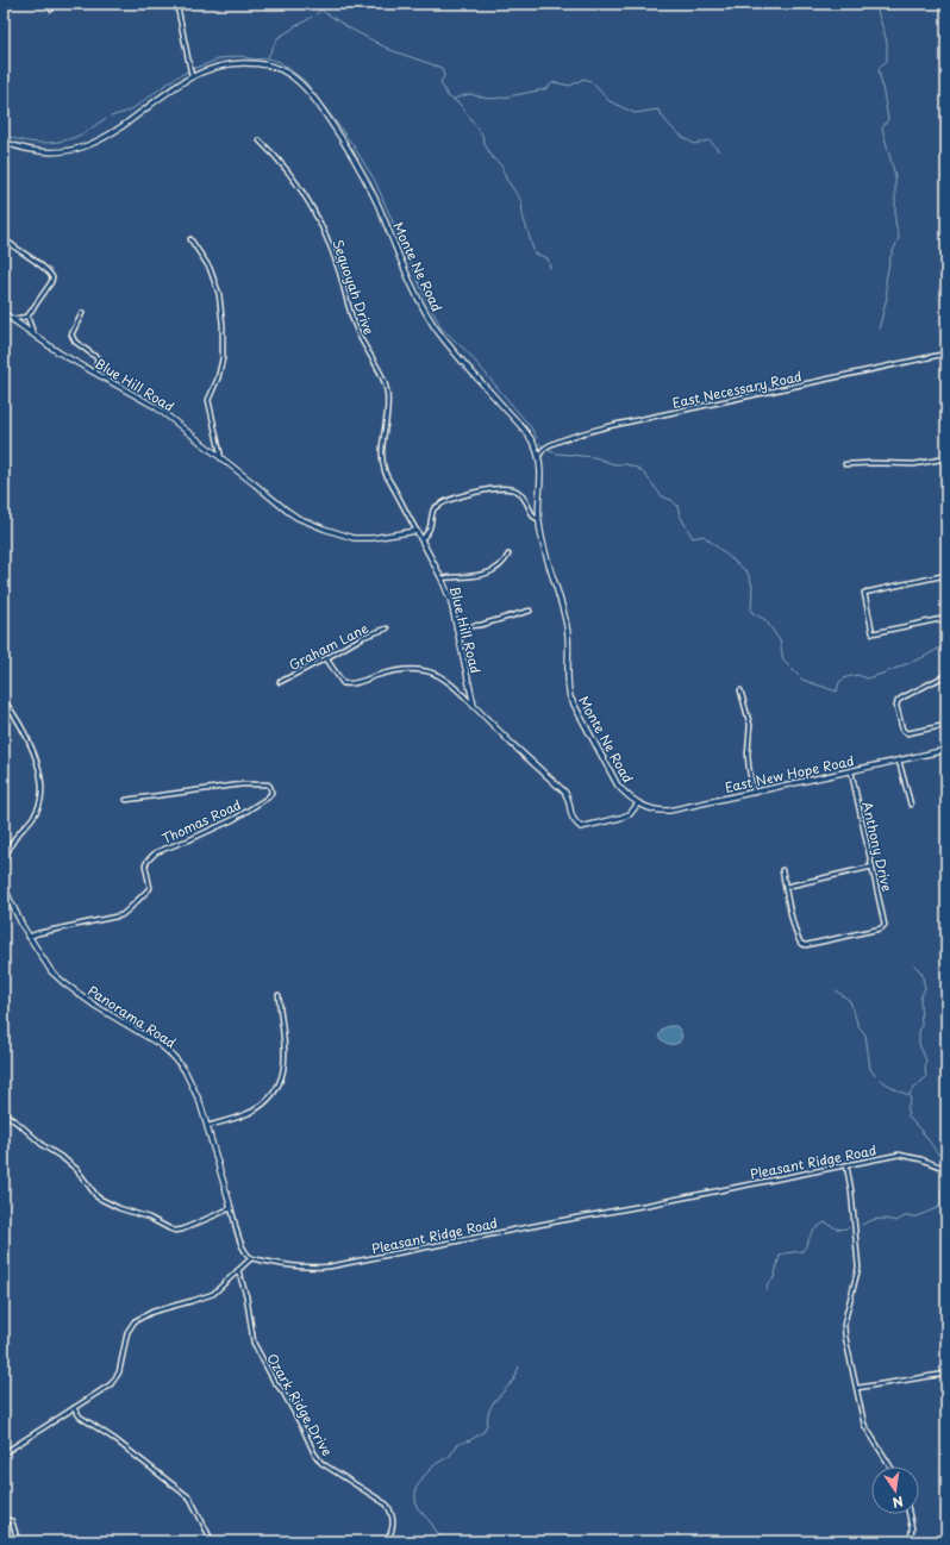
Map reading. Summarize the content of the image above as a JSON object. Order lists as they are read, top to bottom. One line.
{"streets":{"street":["Monte Ne Road","Sequoyah Drive","Blue Hill Road","East Necessary Road","Graham Lane","East New Hope Road","Thomas Road","Anthony Drive","Panorama Road","Pleasant Ridge Road","Ozark Ridge Drive"]},"crossings":[["Monte Ne Road","East Necessary Road"],["Monte Ne Road","East New Hope Road"],["Sequoyah Drive","Blue Hill Road"],["East New Hope Road","Anthony Drive"],["Thomas Road","Panorama Road"]],"north":"bottom"}
